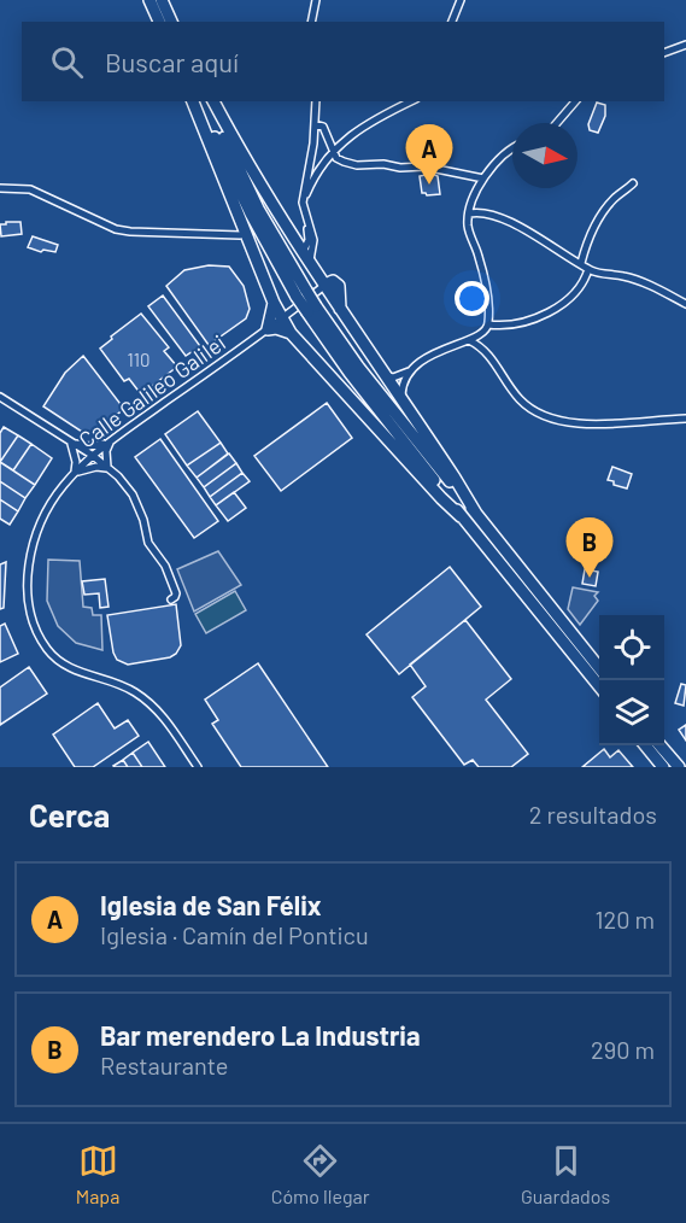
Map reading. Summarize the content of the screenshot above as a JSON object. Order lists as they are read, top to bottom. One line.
{"streets":{"street":["Calle Galileo Galilei"]},"house_numbers":["110"],"north":"right","page":{"search":"Buscar aquí","pins":["A","B"],"heading":["Cerca","2 resultados"],"list":[{"mark":"A","name":"Iglesia de San Félix","note":"Iglesia · Camín del Ponticu","value":"120 m"},{"mark":"B","name":"Bar merendero La Industria","note":"Restaurante","value":"290 m"}],"nav":["Mapa","Cómo llegar","Guardados"]}}
